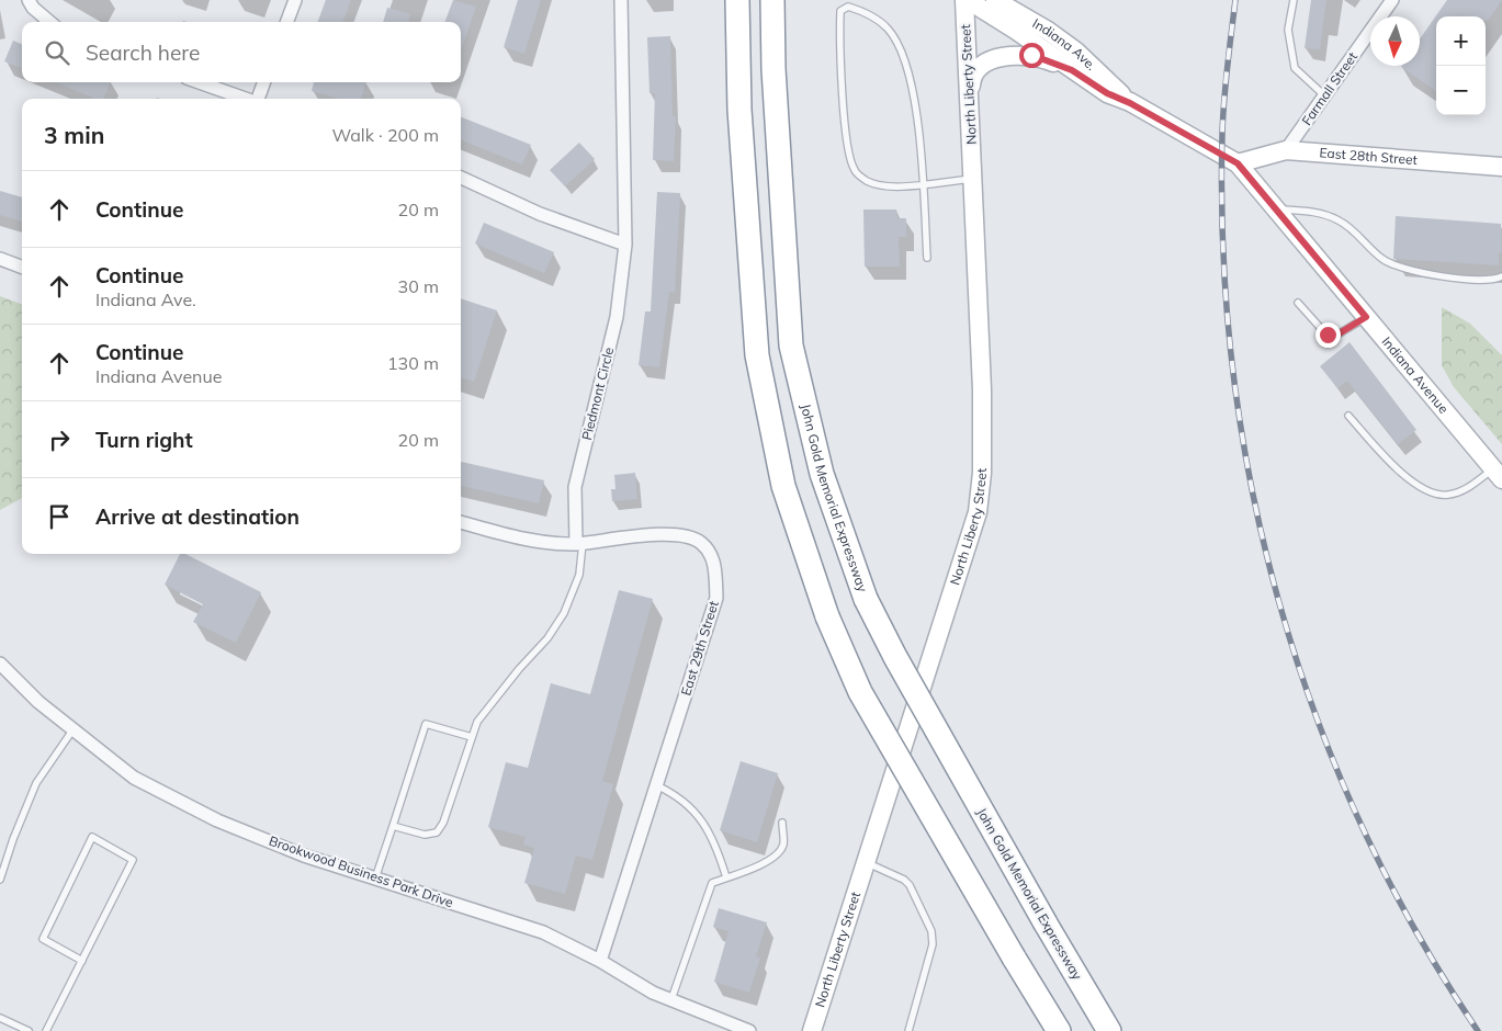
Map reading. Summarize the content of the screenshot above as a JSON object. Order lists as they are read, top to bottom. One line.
{"streets":{"highway":["John Gold Memorial Expressway"],"main road":["Indiana Ave.","North Liberty Street","East 28th Street","Indiana Avenue"],"street":["Farmall Street","Piedmont Circle","East 29th Street","Brookwood Business Park Drive"]},"crossings":[["Indiana Ave.","North Liberty Street"],["Indiana Ave.","Indiana Avenue"],["Farmall Street","East 28th Street"],["East 28th Street","Indiana Avenue"],["Piedmont Circle","East 29th Street"],["East 29th Street","Brookwood Business Park Drive"]],"north":"bottom","page":{"map_buttons":["+","−"],"search":"Search here","heading":["3 min","Walk · 200 m"],"list":[["Continue","20 m"],["Continue","Indiana Ave.","30 m"],["Continue","Indiana Avenue","130 m"],["Turn right","20 m"],"Arrive at destination"]}}
